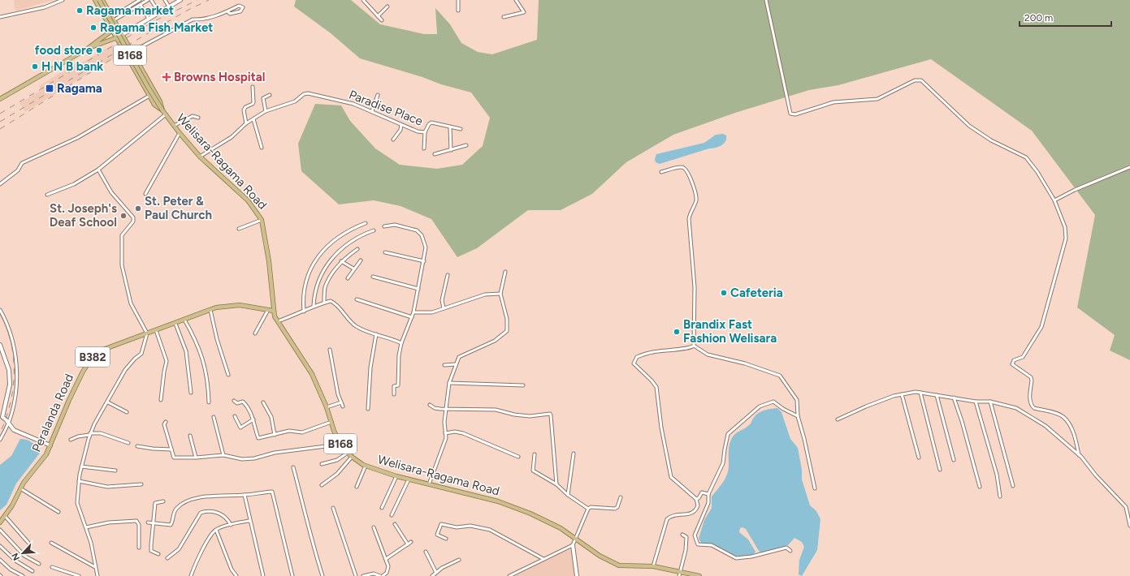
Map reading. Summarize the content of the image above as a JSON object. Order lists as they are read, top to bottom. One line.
{"streets":{"main road":["B168","Welisara-Ragama Road","B382","Peralanda Road"],"street":["Paradise Place"]},"crossings":[["B168","Welisara-Ragama Road"],["Paradise Place","Welisara-Ragama Road"],["Welisara-Ragama Road","Peralanda Road"]],"places":{"other":["Ragama market","Ragama Fish Market","food store","H N B bank","St. Peter & Paul Church","St. Joseph's Deaf School","Cafeteria","Brandix Fast Fashion Welisara"],"health":["Browns Hospital"],"transit":["Ragama"]},"scale_bar":"200 m","north":"bottom left"}
